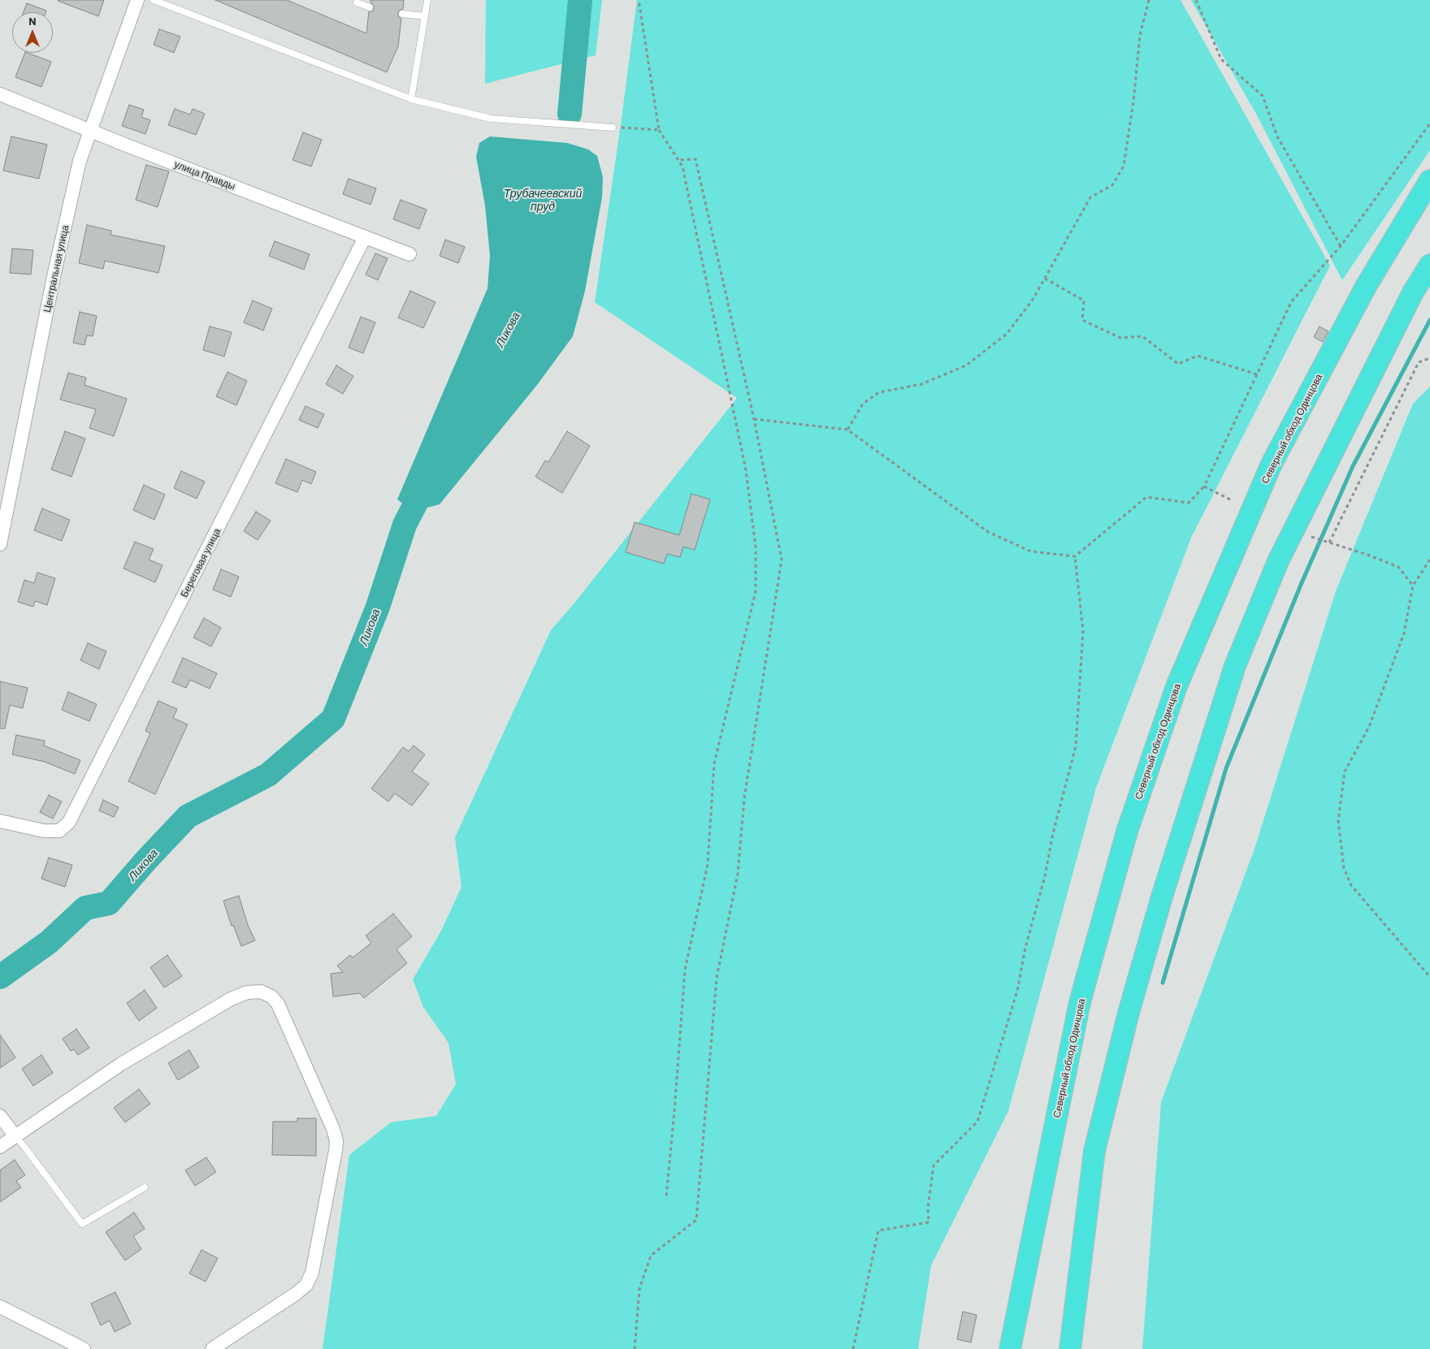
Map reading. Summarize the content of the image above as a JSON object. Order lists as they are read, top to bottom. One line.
{"streets":{"highway":["Северный обход Одинцова"],"street":["улица Правды","Центральная улица","Береговая улица"]},"crossings":[["улица Правды","Центральная улица"],["улица Правды","Береговая улица"]],"water":["Трубачеевский пруд","Ликова"],"north":"top"}
